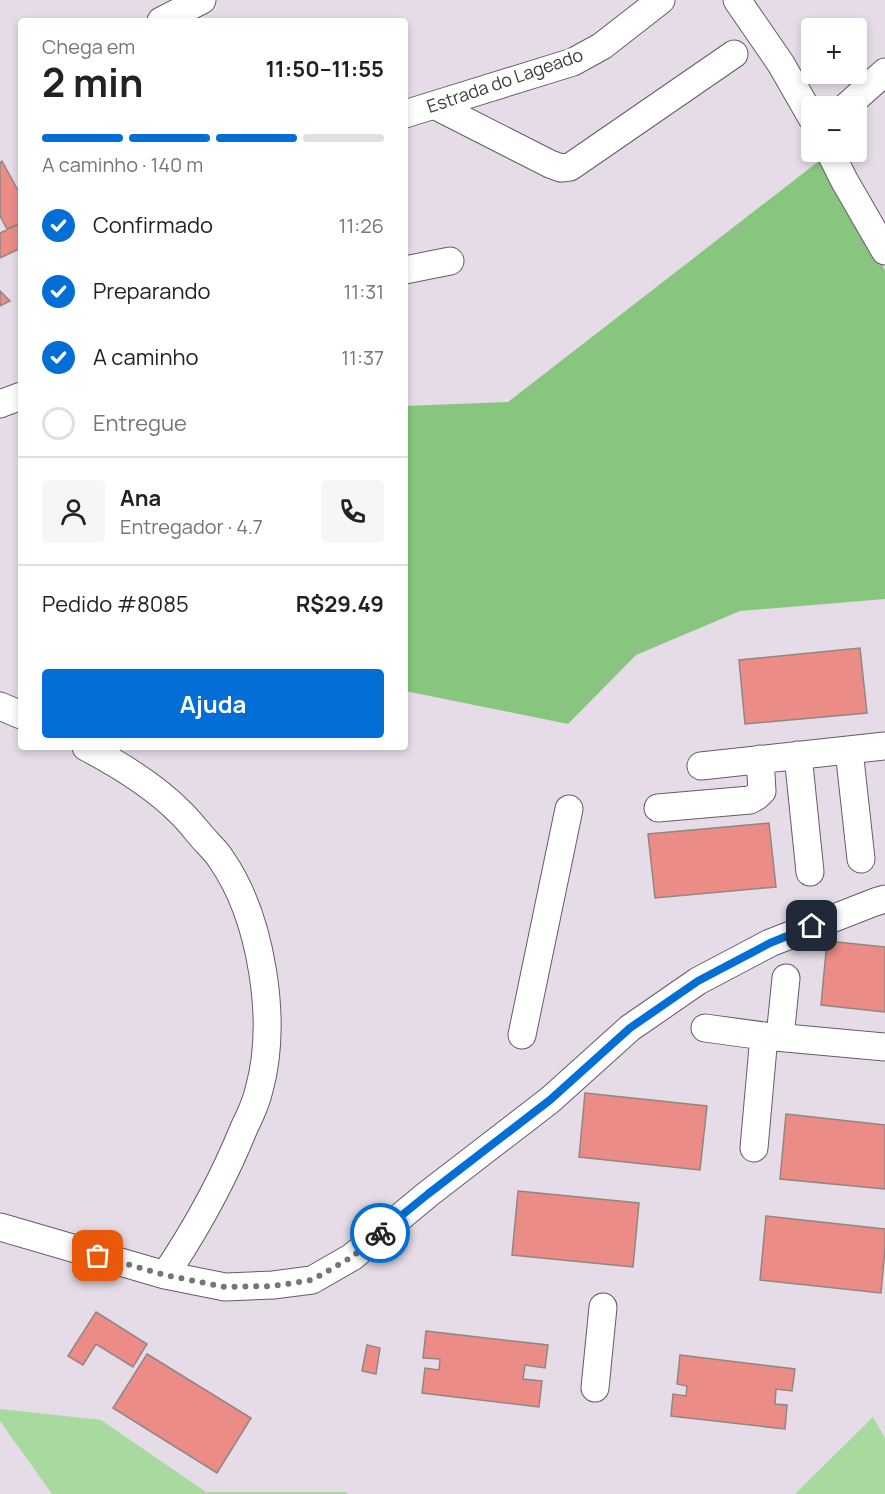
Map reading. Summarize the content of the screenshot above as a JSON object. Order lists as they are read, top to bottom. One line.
{"streets":{"street":["Estrada do Lageado"]},"page":{"map_buttons":["+","−"],"heading":["2 min","Chega em","11:50–11:55"],"panel":["Ana","Entregador · 4.7","Pedido #8085","R$29.49"],"bar":"A caminho · 140 m","list":[["Confirmado","11:26"],["Preparando","11:31"],["A caminho","11:37"],"Entregue"],"buttons":"Ajuda"}}
